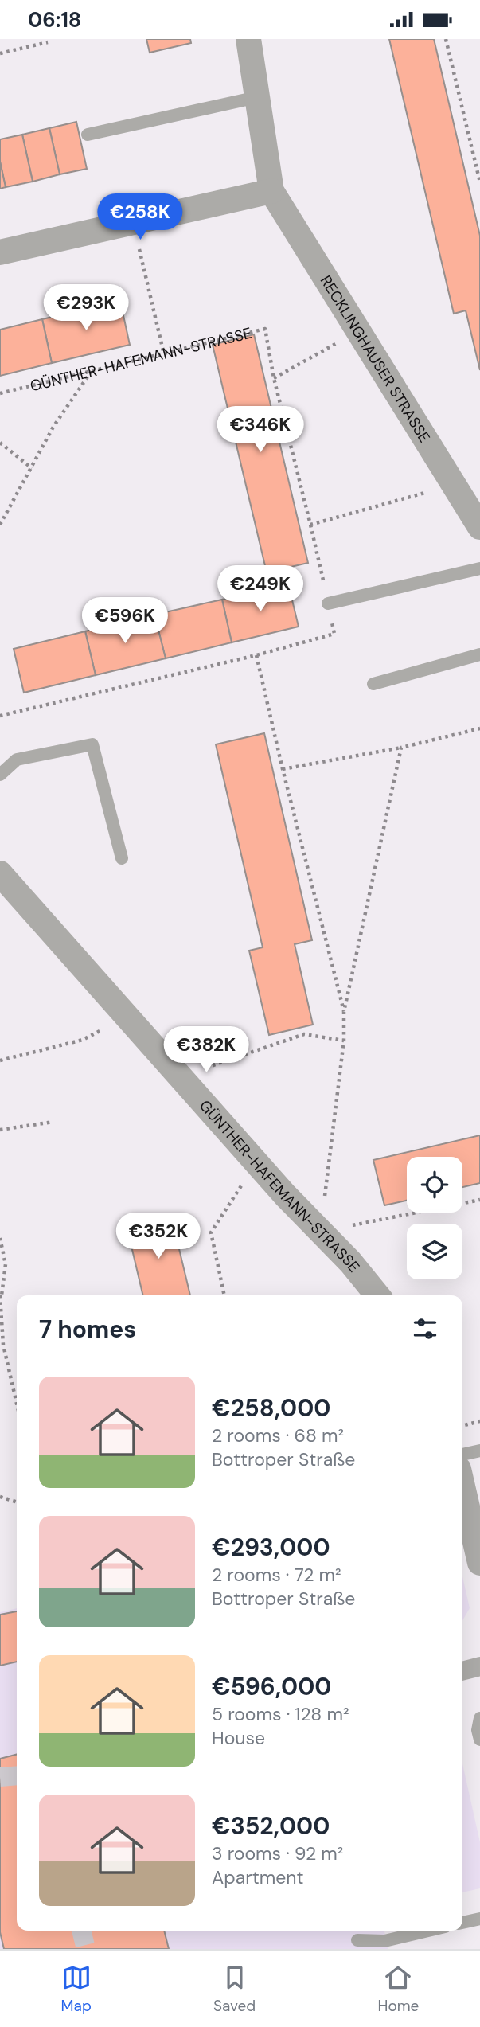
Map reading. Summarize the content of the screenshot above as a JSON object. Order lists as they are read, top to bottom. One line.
{"streets":{"street":["GÜNTHER-HAFEMANN-STRASSE","RECKLINGHAUSER STRASSE"]},"page":{"status":"06:18","price":["€258K","€293K","€346K","€249K","€596K","€382K","€352K"],"heading":"7 homes","list":[{"name":"€258,000","note":"2 rooms · 68 m² · Bottroper Straße"},{"name":"€293,000","note":"2 rooms · 72 m² · Bottroper Straße"},{"name":"€596,000","note":"5 rooms · 128 m² · House"},{"name":"€352,000","note":"3 rooms · 92 m² · Apartment"}],"tabs":["Map","Saved","Home"]}}
